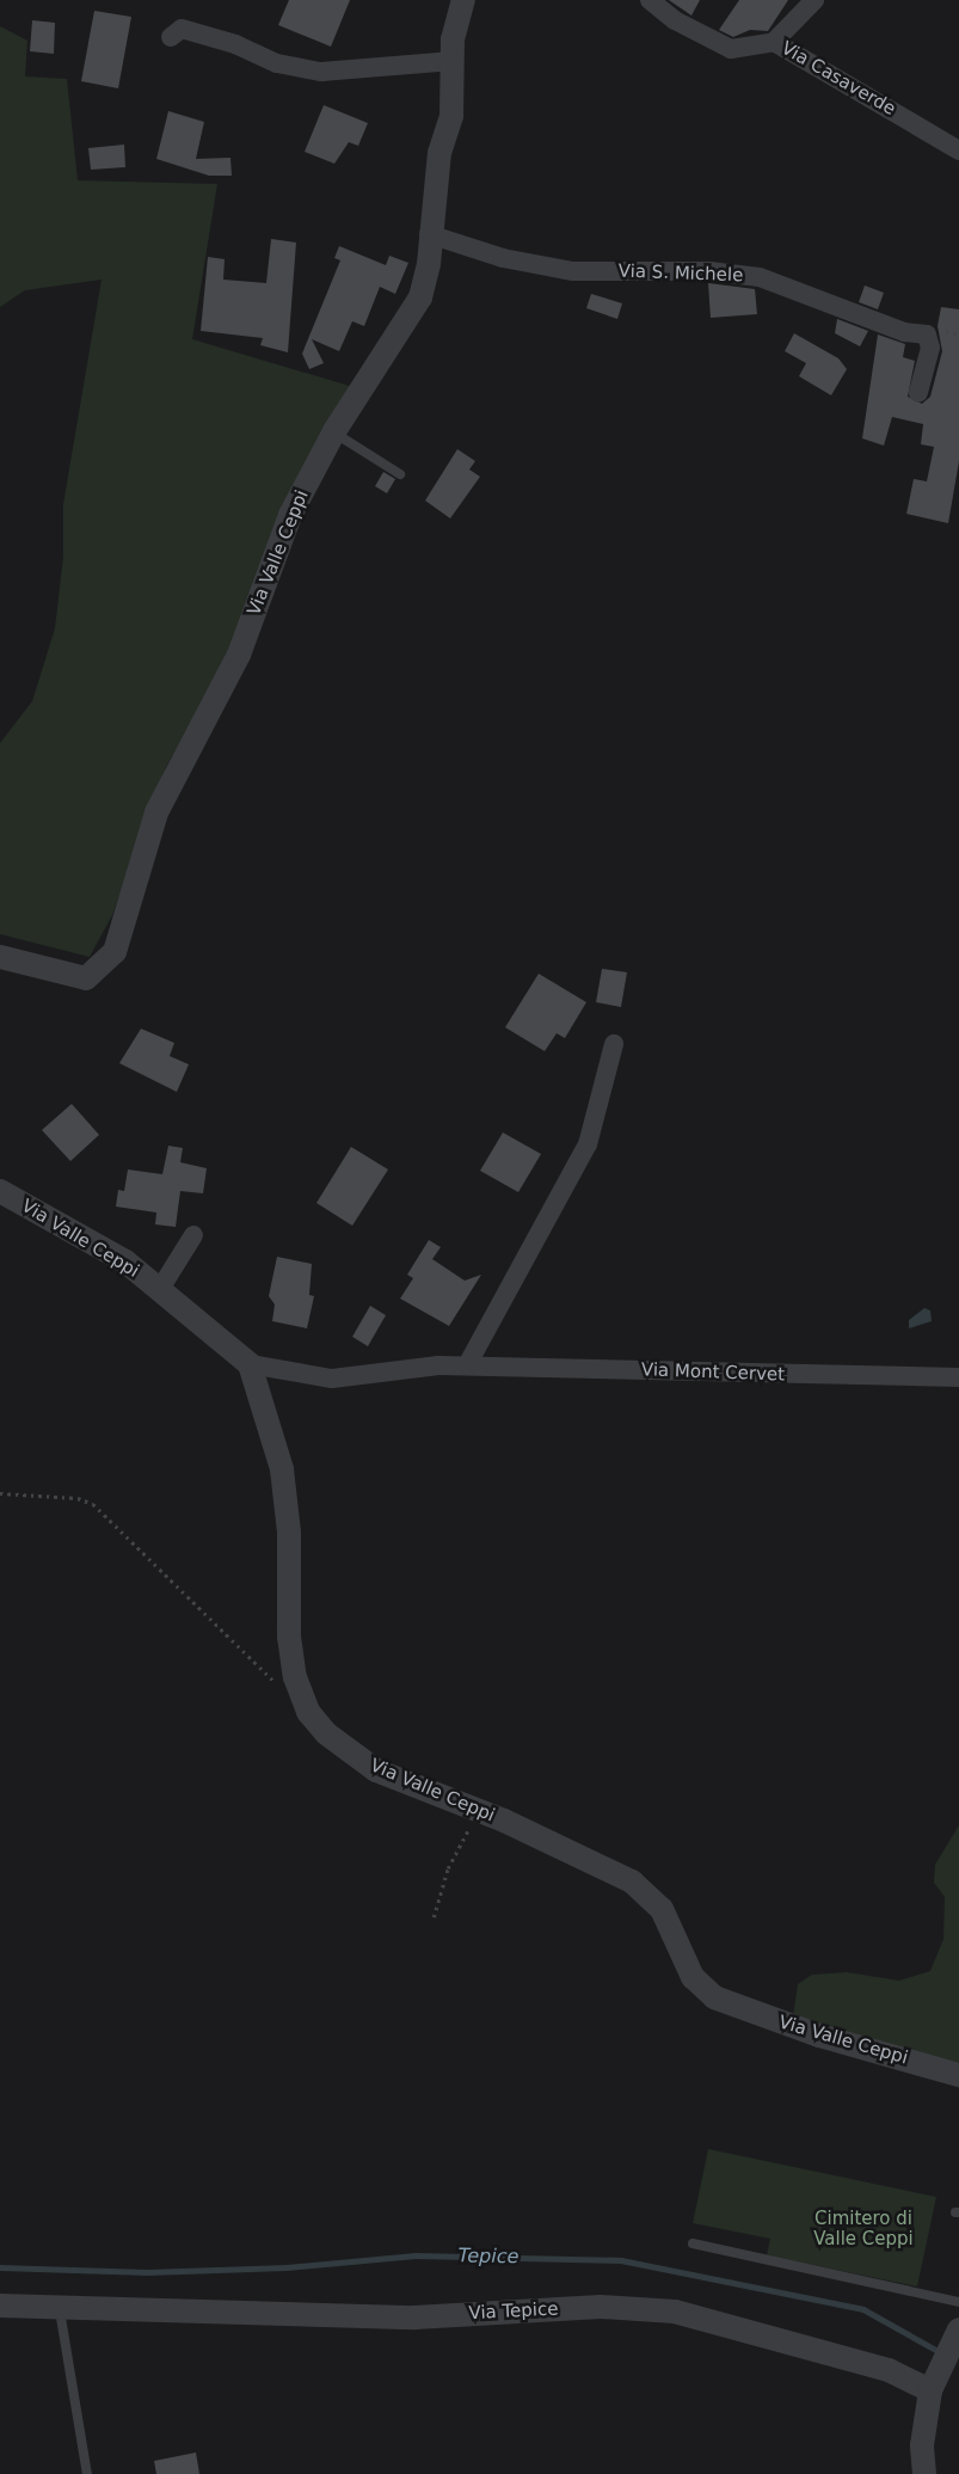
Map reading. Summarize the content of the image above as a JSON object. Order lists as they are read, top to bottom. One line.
{"streets":{"street":["Via Casaverde","Via S. Michele","Via Valle Ceppi","Via Mont Cervet","Via Tepice"]},"crossings":[["Via S. Michele","Via Valle Ceppi"],["Via Valle Ceppi","Via Mont Cervet"]],"water":["Tepice"],"parks":["Cimitero di Valle Ceppi"]}
